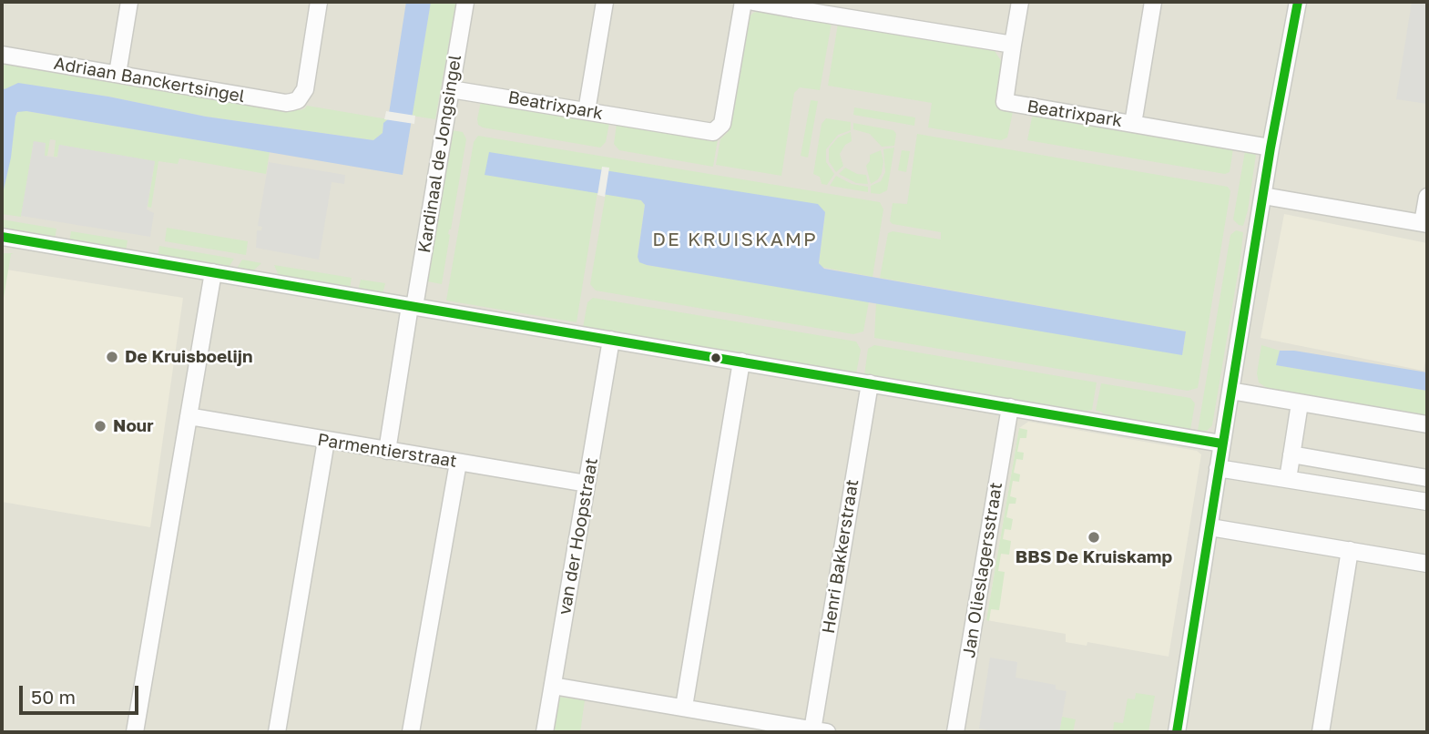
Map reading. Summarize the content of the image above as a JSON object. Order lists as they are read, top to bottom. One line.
{"streets":{"street":["Adriaan Banckertsingel","Beatrixpark","Kardinaal de Jongsingel","Parmentierstraat","van der Hoopstraat","Henri Bakkerstraat","Jan Olieslagersstraat"]},"crossings":[["Beatrixpark","Kardinaal de Jongsingel"],["Kardinaal de Jongsingel","Parmentierstraat"],["Parmentierstraat","van der Hoopstraat"]],"districts":["DE KRUISKAMP"],"places":["De Kruisboelijn","Nour","BBS De Kruiskamp"],"scale_bar":"50 m"}
